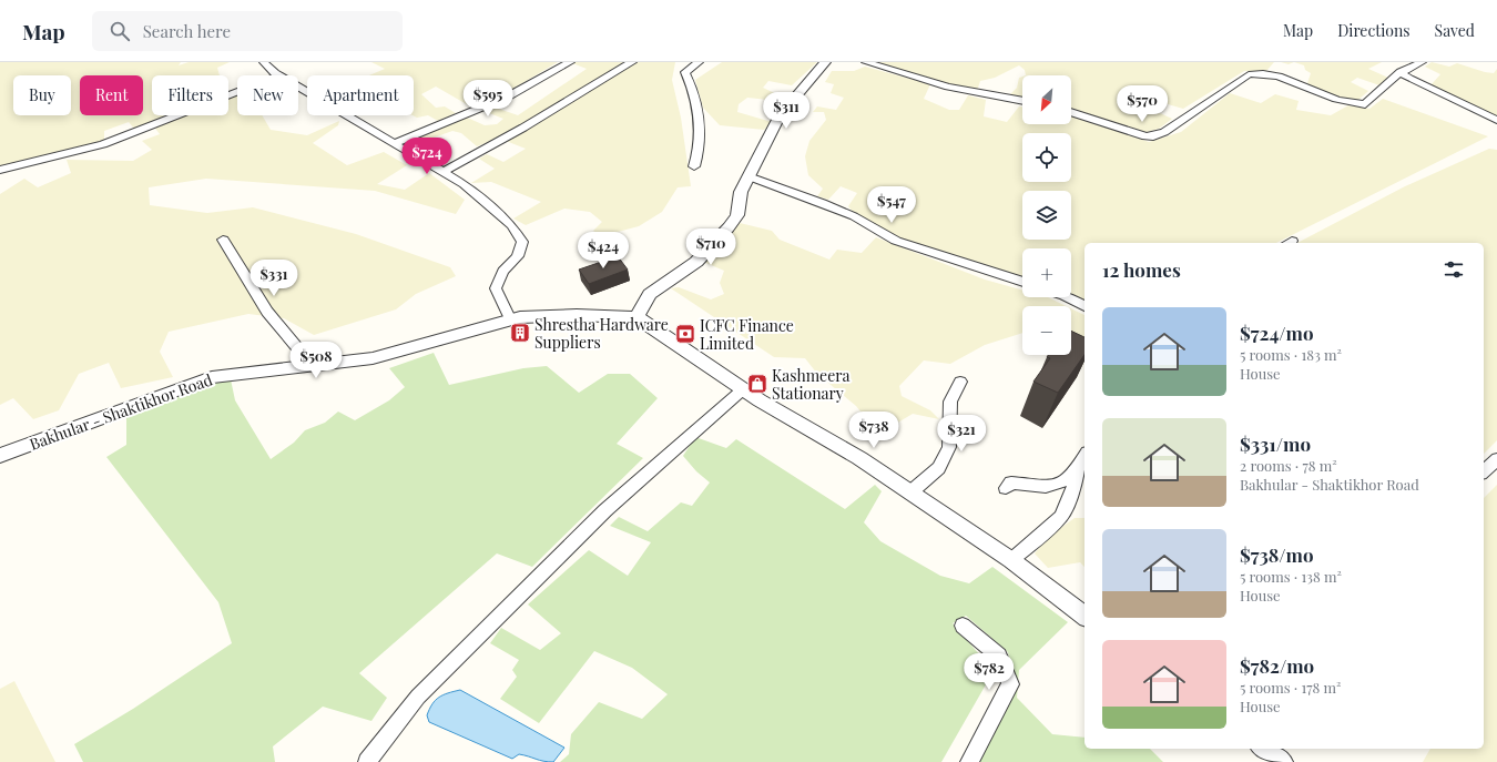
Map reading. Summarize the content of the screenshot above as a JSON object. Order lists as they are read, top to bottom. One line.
{"streets":{"street":["Bakhular - Shaktikhor Road"]},"places":{"building":["Shrestha Hardware Suppliers"],"bank":["ICFC Finance Limited"],"shop":["Kashmeera Stationary"]},"north":"bottom left","page":{"header":"Map","search":"Search here","nav":["Map","Directions","Saved"],"map_buttons":["+","−"],"chip":["Buy","Rent","Filters","New","Apartment"],"price":["$595","$570","$311","$724","$547","$710","$424","$331","$508","$738","$321","$782"],"heading":"12 homes","list":[{"name":"$724/mo","note":"5 rooms · 183 m² · House"},{"name":"$331/mo","note":"2 rooms · 78 m² · Bakhular - Shaktikhor Road"},{"name":"$738/mo","note":"5 rooms · 138 m² · House"},{"name":"$782/mo","note":"5 rooms · 178 m² · House"}]}}
